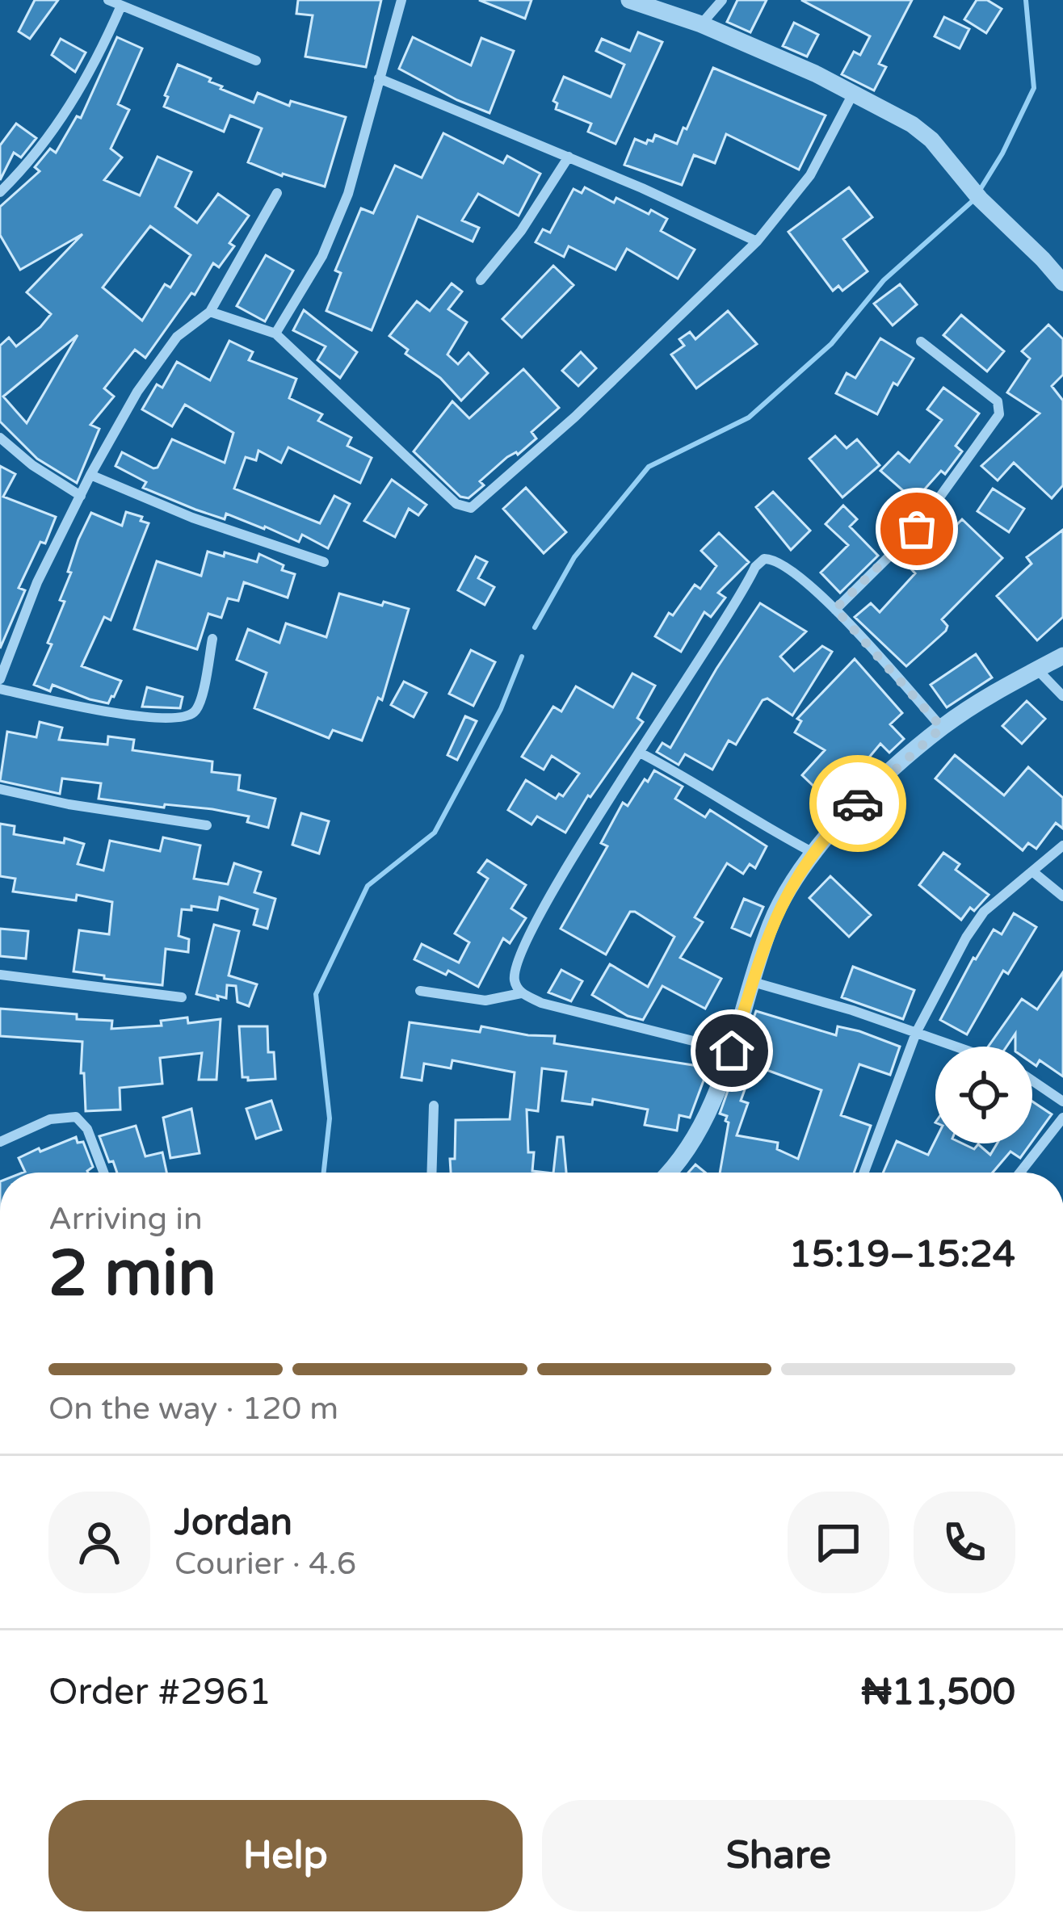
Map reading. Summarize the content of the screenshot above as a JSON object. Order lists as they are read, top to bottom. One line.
{"page":{"heading":["2 min","Arriving in","15:19–15:24"],"panel":["Jordan","Courier · 4.6","Order #2961","₦11,500"],"bar":"On the way · 120 m","buttons":["Help","Share"]}}
